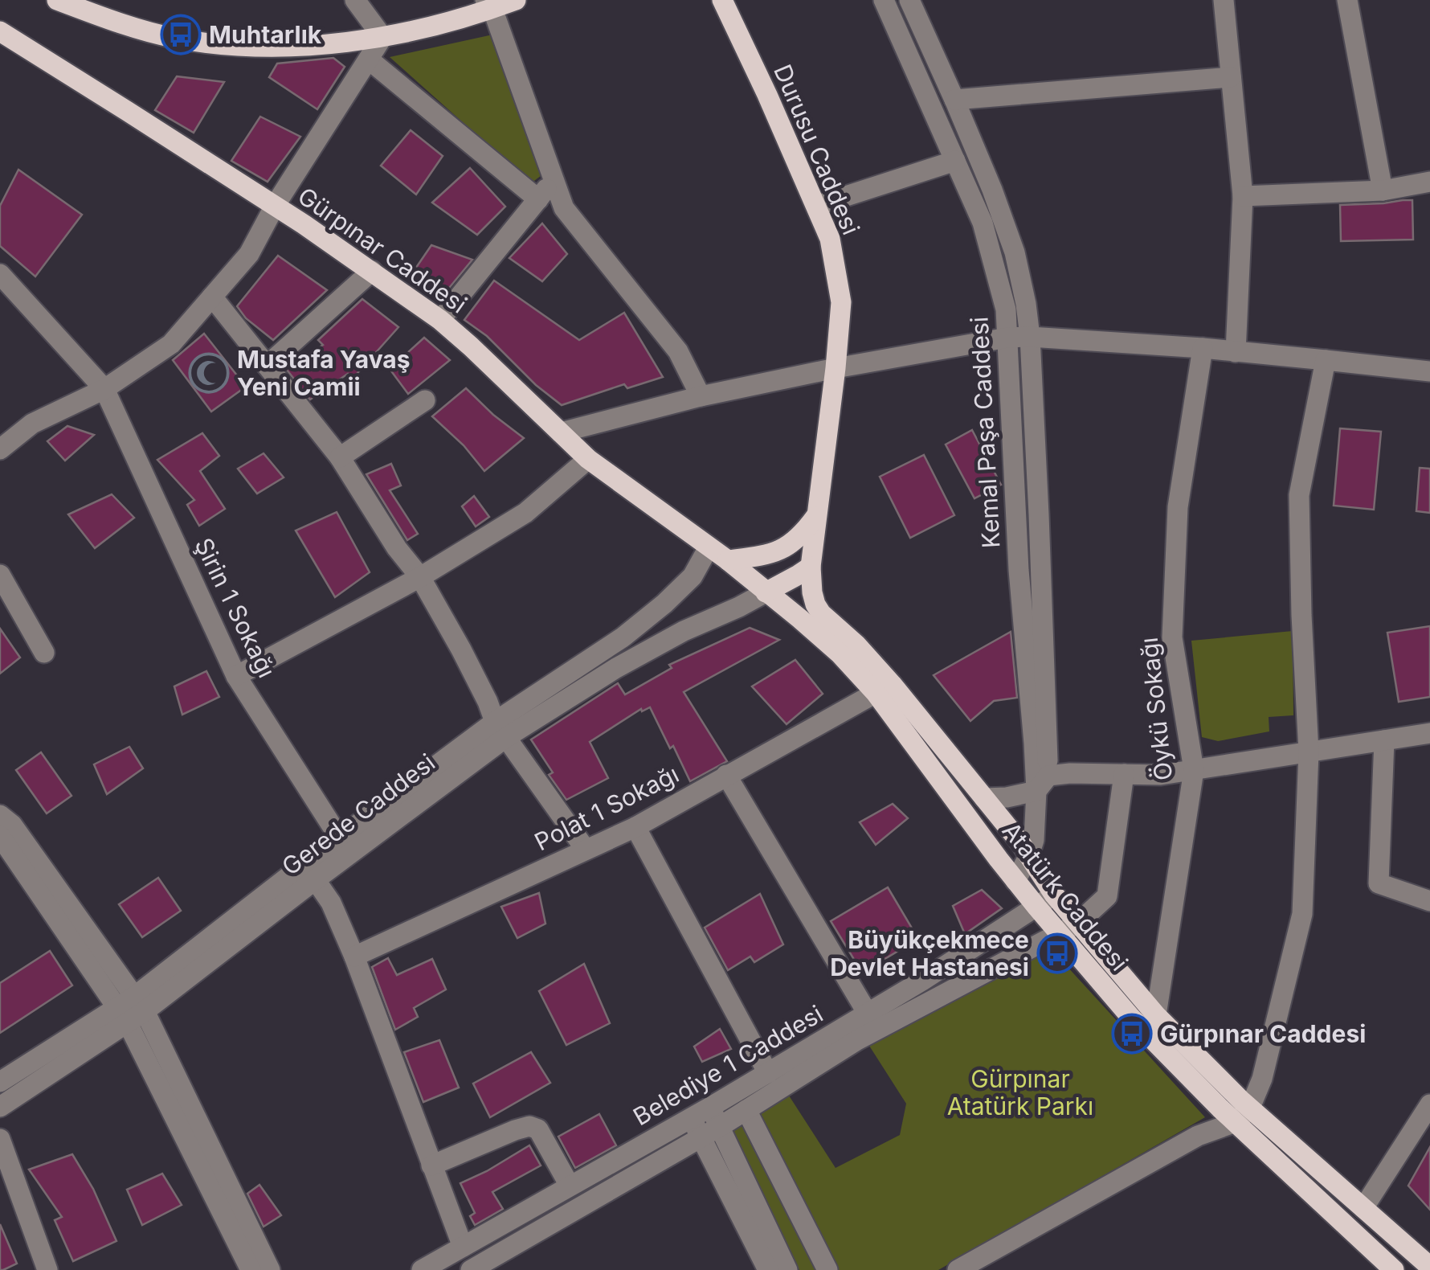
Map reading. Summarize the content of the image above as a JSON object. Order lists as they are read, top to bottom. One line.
{"streets":{"main road":["Durusu Caddesi","Gürpınar Caddesi","Atatürk Caddesi"],"street":["Kemal Paşa Caddesi","Şirin 1 Sokağı","Öykü Sokağı","Polat 1 Sokağı","Gerede Caddesi","Belediye 1 Caddesi"]},"crossings":[["Durusu Caddesi","Atatürk Caddesi"],["Gürpınar Caddesi","Gerede Caddesi"],["Gürpınar Caddesi","Atatürk Caddesi"],["Kemal Paşa Caddesi","Atatürk Caddesi"],["Kemal Paşa Caddesi","Belediye 1 Caddesi"],["Şirin 1 Sokağı","Gerede Caddesi"],["Öykü Sokağı","Atatürk Caddesi"],["Polat 1 Sokağı","Atatürk Caddesi"],["Gerede Caddesi","Atatürk Caddesi"],["Atatürk Caddesi","Belediye 1 Caddesi"]],"parks":["Gürpınar Atatürk Parkı"],"places":{"bus stop":["Muhtarlık","Büyükçekmece Devlet Hastanesi","Gürpınar Caddesi"],"mosque":["Mustafa Yavaş Yeni Camii"]}}
